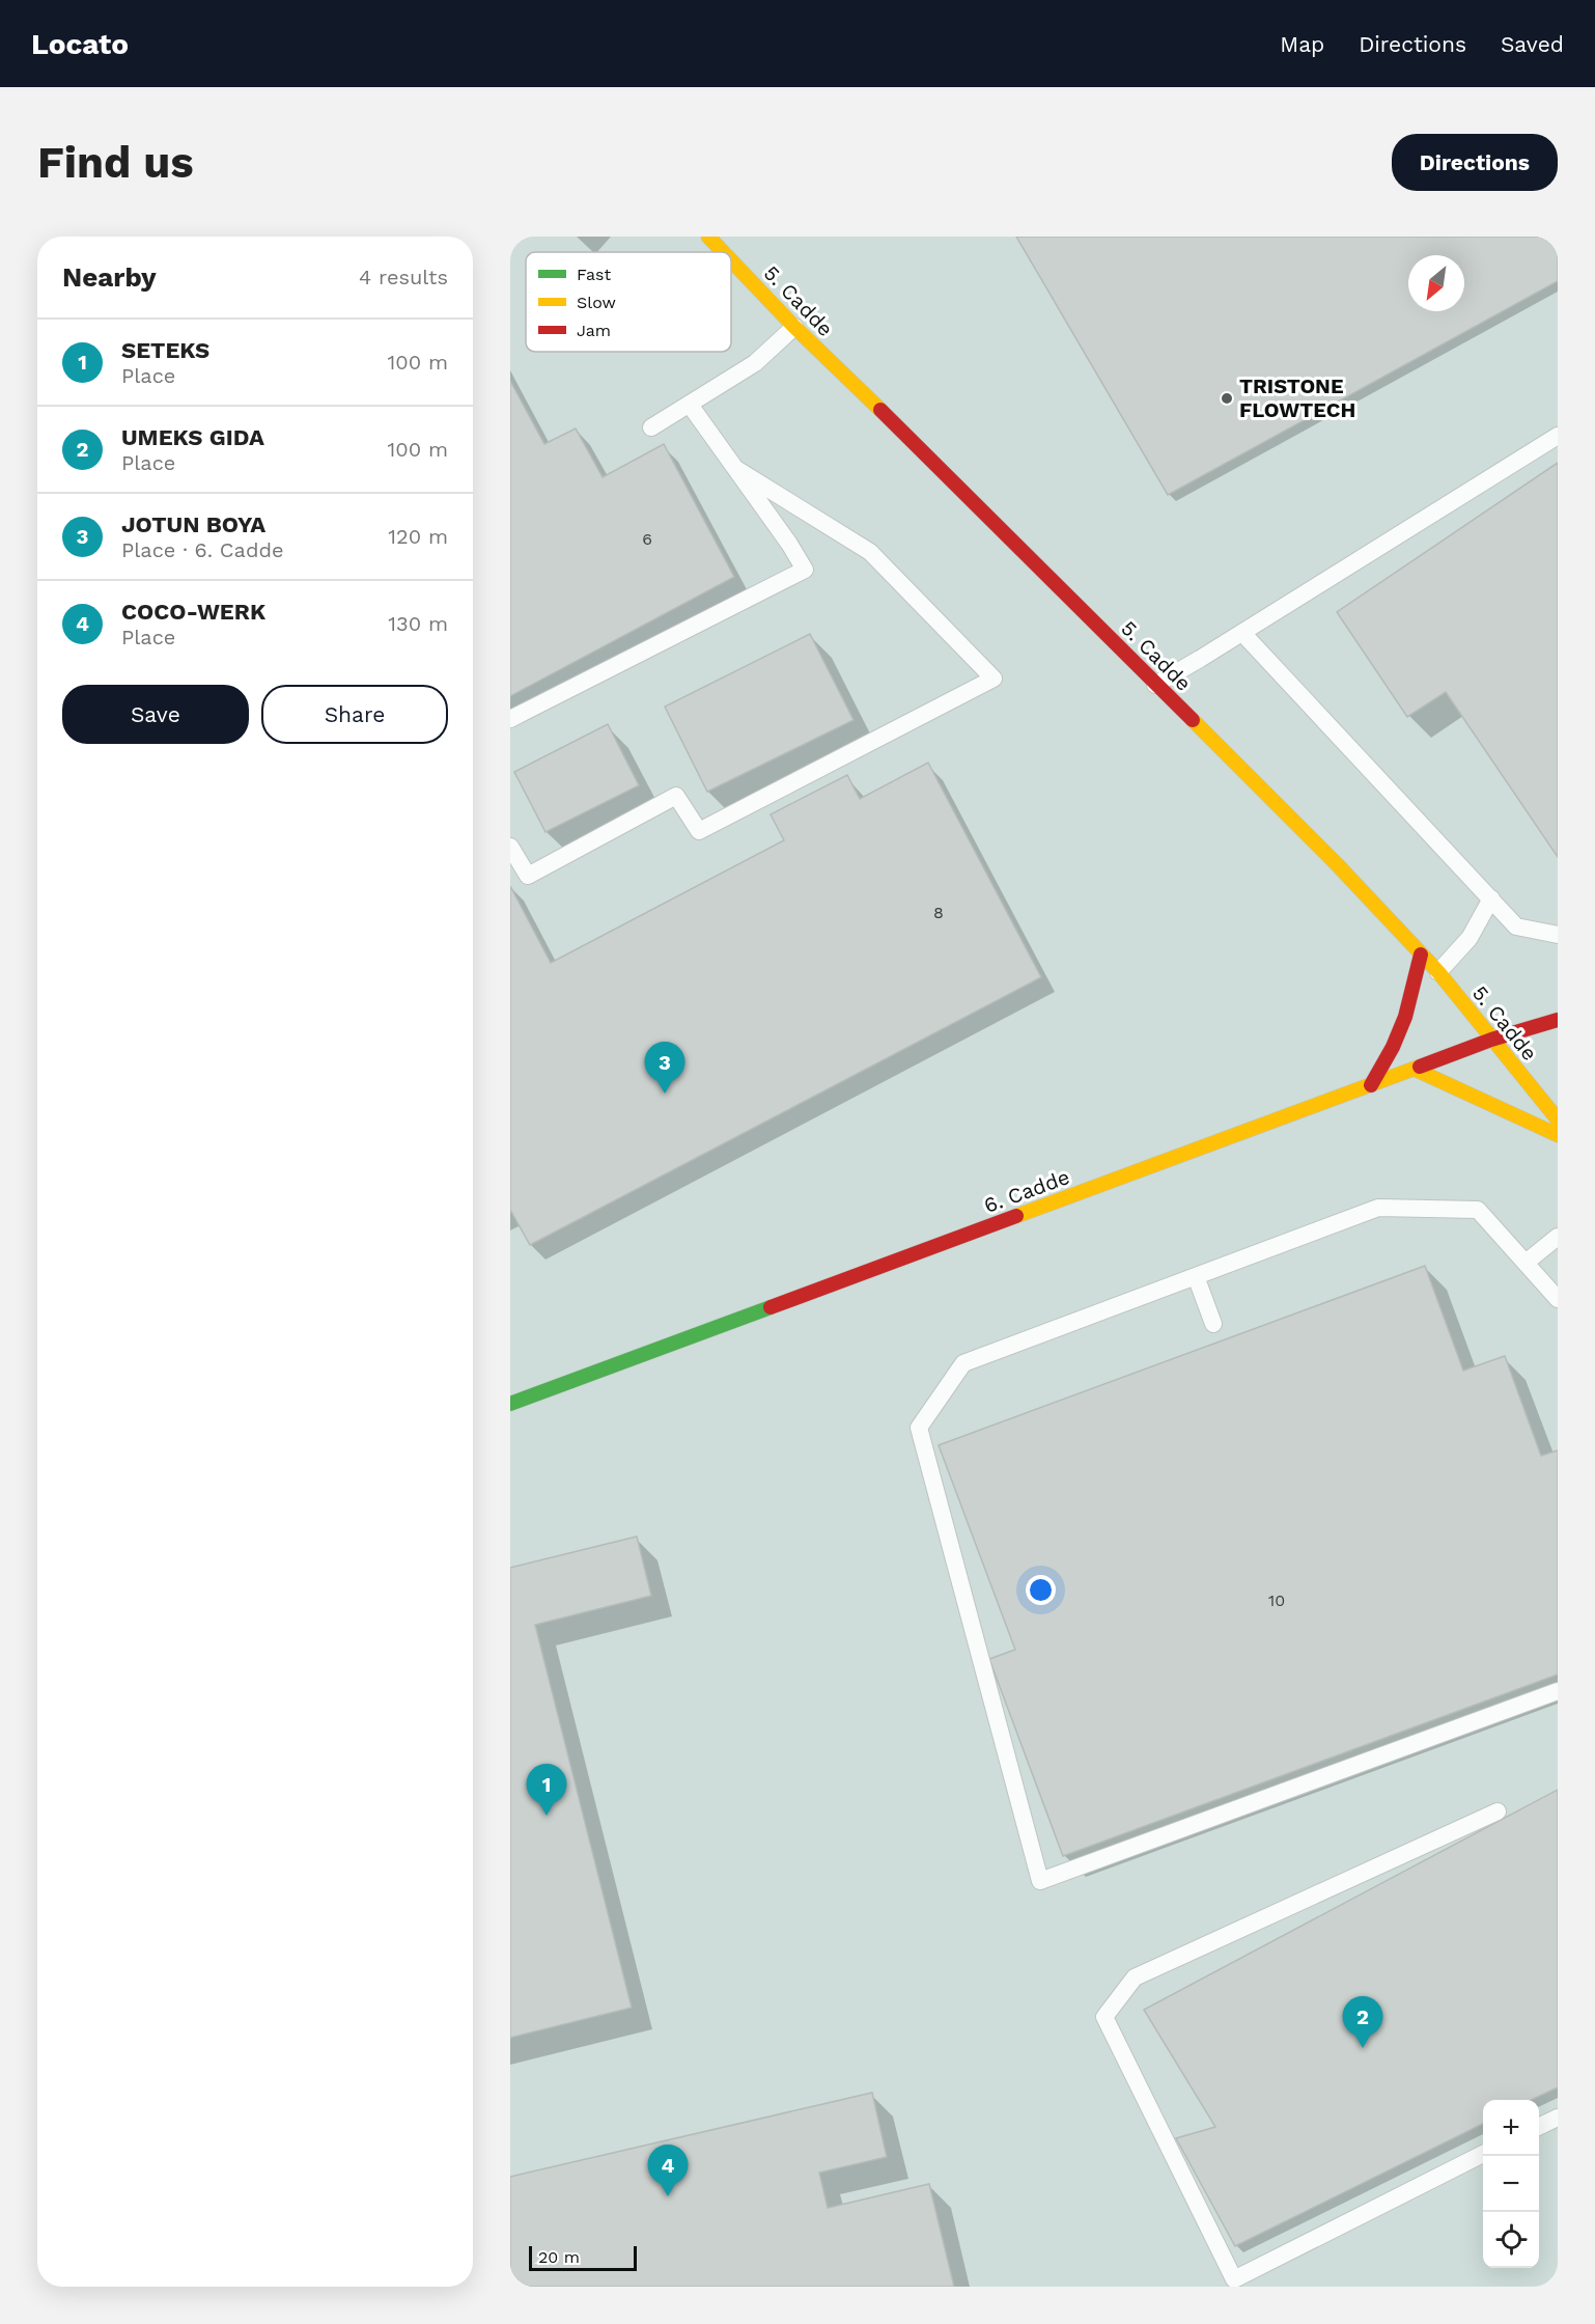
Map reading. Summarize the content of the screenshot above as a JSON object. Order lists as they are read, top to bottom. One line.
{"streets":{"street":["5. Cadde","6. Cadde"]},"crossings":[["5. Cadde","6. Cadde"]],"places":["TRISTONE FLOWTECH"],"house_numbers":["6","8","10"],"legend":["Fast","Slow","Jam"],"scale_bar":"20 m","north":"bottom left","page":{"header":"Locato","nav":["Map","Directions","Saved"],"buttons":["Directions",["Save","Share"]],"title":"Find us","heading":["Nearby","4 results"],"list":[{"mark":"1","name":"SETEKS","note":"Place","value":"100 m"},{"mark":"2","name":"UMEKS GIDA","note":"Place","value":"100 m"},{"mark":"3","name":"JOTUN BOYA","note":"Place · 6. Cadde","value":"120 m"},{"mark":"4","name":"COCO-WERK","note":"Place","value":"130 m"}],"pins":["3","1","2","4"],"map_buttons":["+","−"],"scale":"20 m"}}
